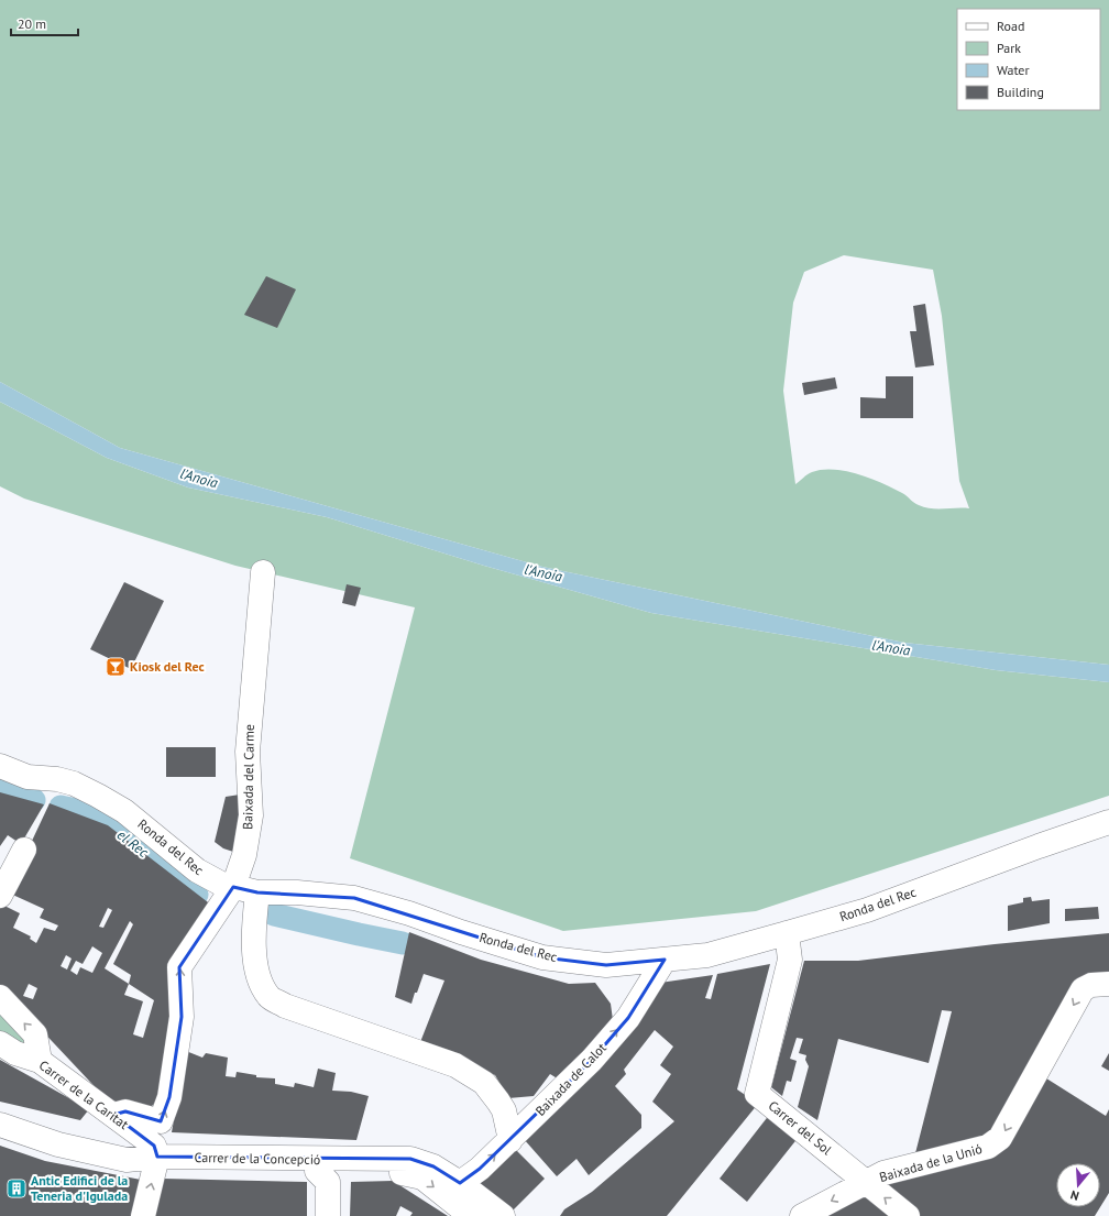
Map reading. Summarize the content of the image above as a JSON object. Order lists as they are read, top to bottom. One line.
{"streets":{"street":["Baixada del Carme","Ronda del Rec","Baixada de Calot","Carrer de la Caritat","Carrer del Sol","Carrer de la Concepció","Baixada de la Unió"]},"crossings":[["Baixada del Carme","Ronda del Rec"],["Baixada del Carme","Carrer de la Caritat"],["Ronda del Rec","Baixada de Calot"],["Ronda del Rec","Carrer del Sol"],["Baixada de Calot","Carrer de la Concepció"],["Carrer de la Caritat","Carrer de la Concepció"],["Carrer del Sol","Baixada de la Unió"]],"one_way":["Baixada de Calot","Baixada de la Unió"],"water":["l'Anoia","el Rec"],"places":{"bar":["Kiosk del Rec"],"building":["Antic Edifici de la Teneria d'Igulada"]},"legend":["Road","Park","Water","Building"],"scale_bar":"20 m","north":"bottom"}
